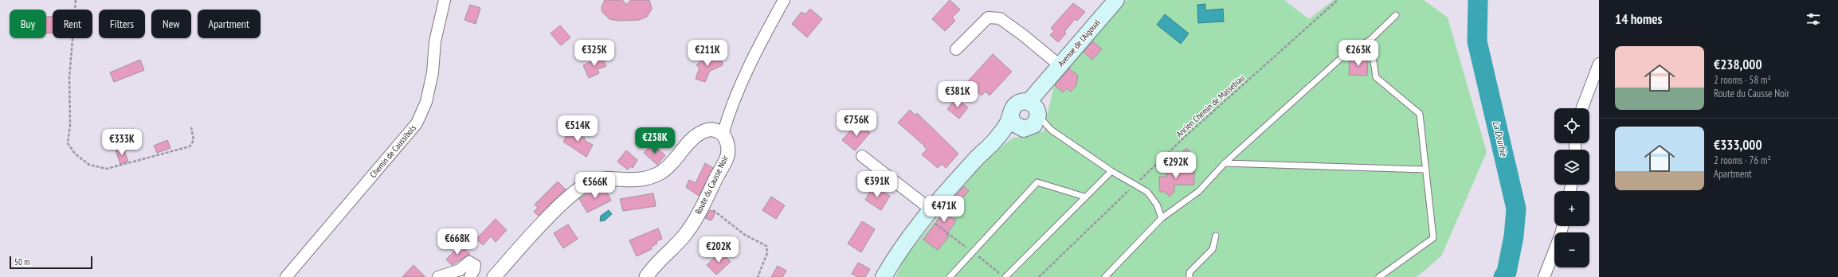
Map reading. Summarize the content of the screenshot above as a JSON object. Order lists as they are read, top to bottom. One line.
{"streets":{"main road":["Avenue de l'Aigoual"],"street":["Chemin de Caussibols","Route du Causse Noir"],"path":["Ancien Chemin de Massebiau"]},"water":["La Dourbie"],"scale_bar":"50 m","page":{"heading":"14 homes","chip":["Buy","Rent","Filters","New","Apartment"],"list":[{"name":"€238,000","note":"2 rooms · 58 m² · Route du Causse Noir"},{"name":"€333,000","note":"2 rooms · 76 m² · Apartment"}],"price":["€325K","€211K","€263K","€381K","€756K","€514K","€238K","€333K","€292K","€391K","€566K","€471K","€668K","€202K"],"map_buttons":["+","−"],"scale":"50 m"}}
